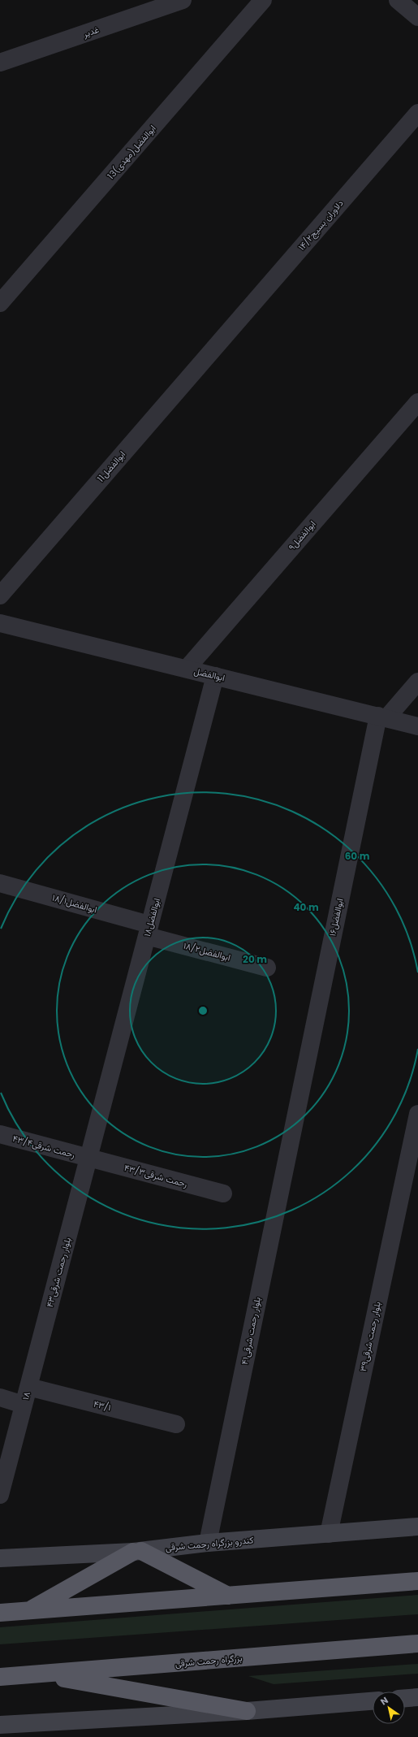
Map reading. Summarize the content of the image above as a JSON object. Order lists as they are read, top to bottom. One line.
{"streets":{"highway":["بزرگراه رحمت شرقی"],"main road":["کندرو بزرگراه رحمت شرقی"],"street":["غدیر","13ابوالفضل(مهدی)","۱۴/۲دلاوران بسیج","11ابوالفضل","ابوالفضل۹","ابوالفضل","ابوالفضل۱۸/۱","ابوالفضل۱۸","ابوالفضل۱۶","۱۸/۲ابوالفضل","۴۳/۴رحمت شرقی","۴۳/۳رحمت شرقی","بلوار رحمت شرقی۴۳","بلوار رحمت شرقی۴۱","بلوار رحمت شرقی۳۹","۱۸","۴۳/۱"]},"crossings":[["۱۴/۲دلاوران بسیج","11ابوالفضل"],["ابوالفضل۹","ابوالفضل"],["ابوالفضل","ابوالفضل۱۸"],["ابوالفضل","ابوالفضل۱۶"],["ابوالفضل۱۸/۱","ابوالفضل۱۸"],["ابوالفضل۱۸/۱","۱۸/۲ابوالفضل"],["ابوالفضل۱۸","۱۸/۲ابوالفضل"],["ابوالفضل۱۸","۴۳/۴رحمت شرقی"],["ابوالفضل۱۸","۴۳/۳رحمت شرقی"],["ابوالفضل۱۸","بلوار رحمت شرقی۴۳"],["ابوالفضل۱۶","بلوار رحمت شرقی۴۱"],["۴۳/۴رحمت شرقی","۴۳/۳رحمت شرقی"],["۴۳/۴رحمت شرقی","بلوار رحمت شرقی۴۳"],["۴۳/۳رحمت شرقی","بلوار رحمت شرقی۴۳"],["بلوار رحمت شرقی۴۳","۱۸"],["بلوار رحمت شرقی۴۳","۴۳/۱"],["بلوار رحمت شرقی۴۱","کندرو بزرگراه رحمت شرقی"],["بلوار رحمت شرقی۳۹","کندرو بزرگراه رحمت شرقی"],["۱۸","۴۳/۱"]],"north":"top left","rings":["60 m","40 m","20 m"]}
